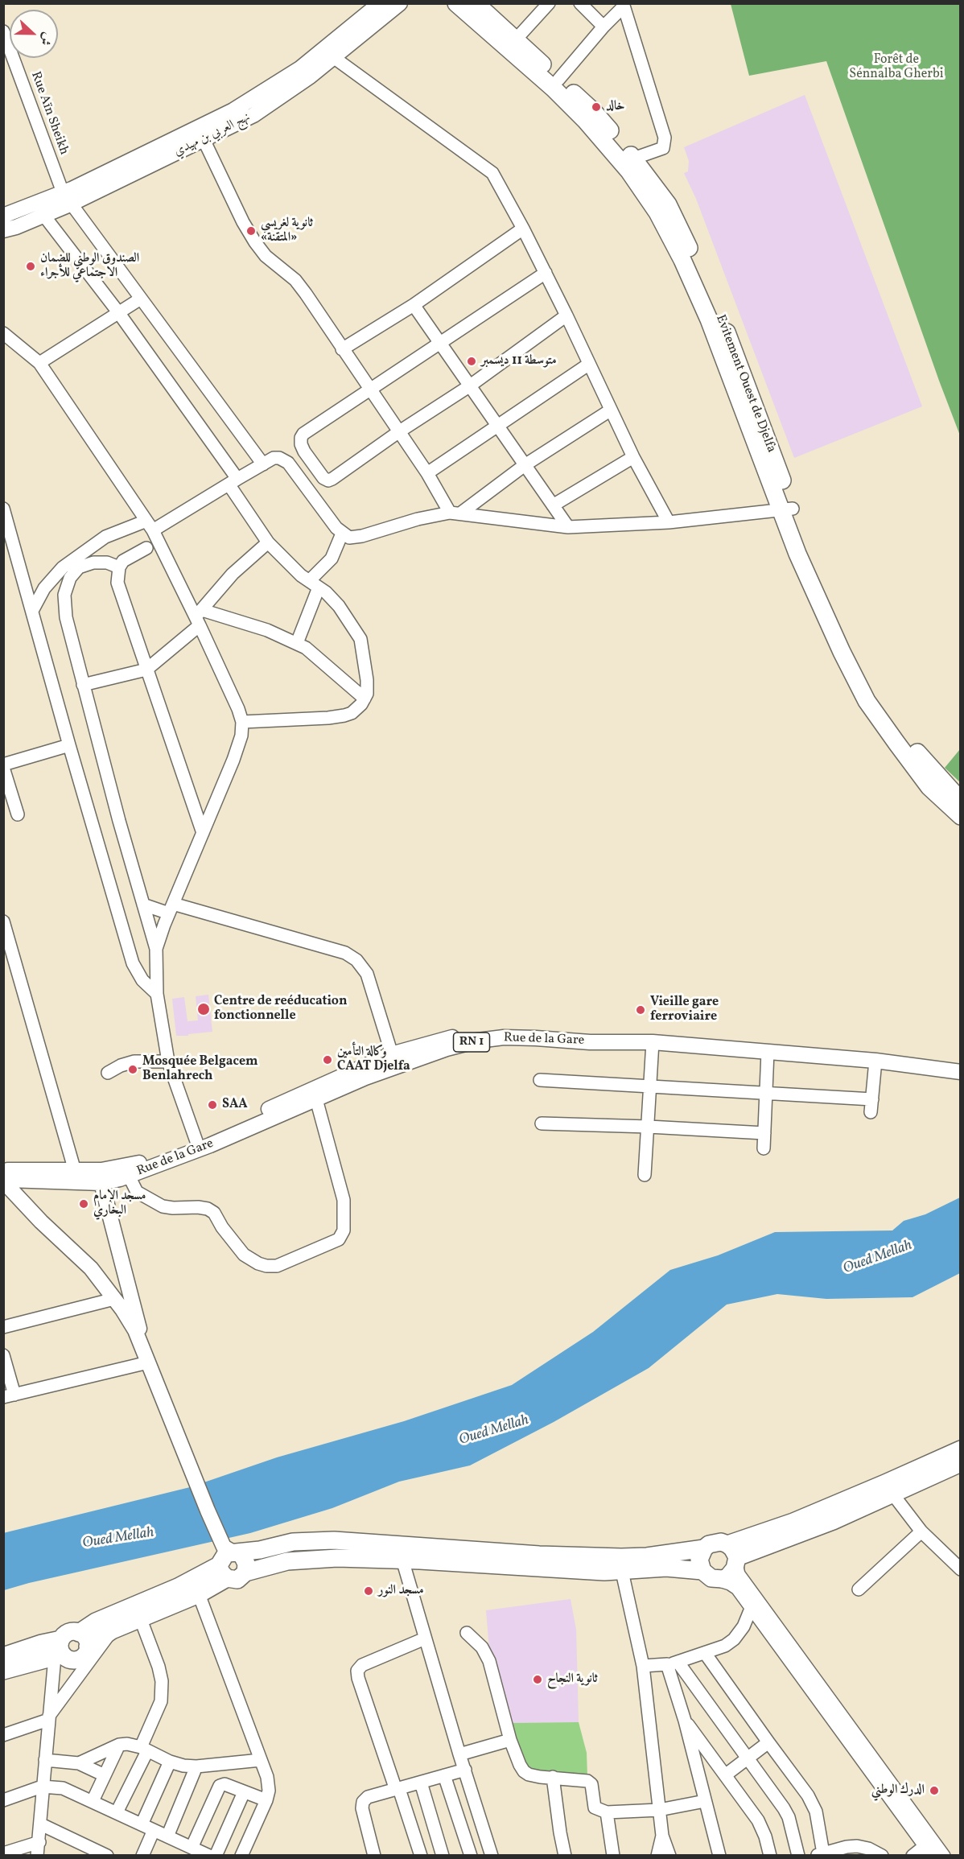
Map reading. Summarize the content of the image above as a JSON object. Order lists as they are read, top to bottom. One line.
{"streets":{"highway":["Evitement Ouest de Djelfa"],"main road":["نهج العربي بن مهيدي","Rue de la Gare","RN 1"],"street":["Rue Aïn Sheikh"]},"crossings":[["Rue Aïn Sheikh","نهج العربي بن مهيدي"]],"water":["Oued Mellah"],"parks":["Forêt de Sénnalba Gherbi"],"places":["خالد","ثانوية لغريسي «المتقنة»","الصندوق الوطني للضمان الاجتماعي للأجراء","متوسطة 11 ديسمبر","Centre de reéducation fonctionnelle","Vieille gare ferroviaire","وكالة التأمين CAAT Djelfa","Mosquée Belgacem Benlahrech","SAA","مسجد الإمام البخاري","مسجد النور","ثانوية النجاح","الدرك الوطني"],"north":"right"}
